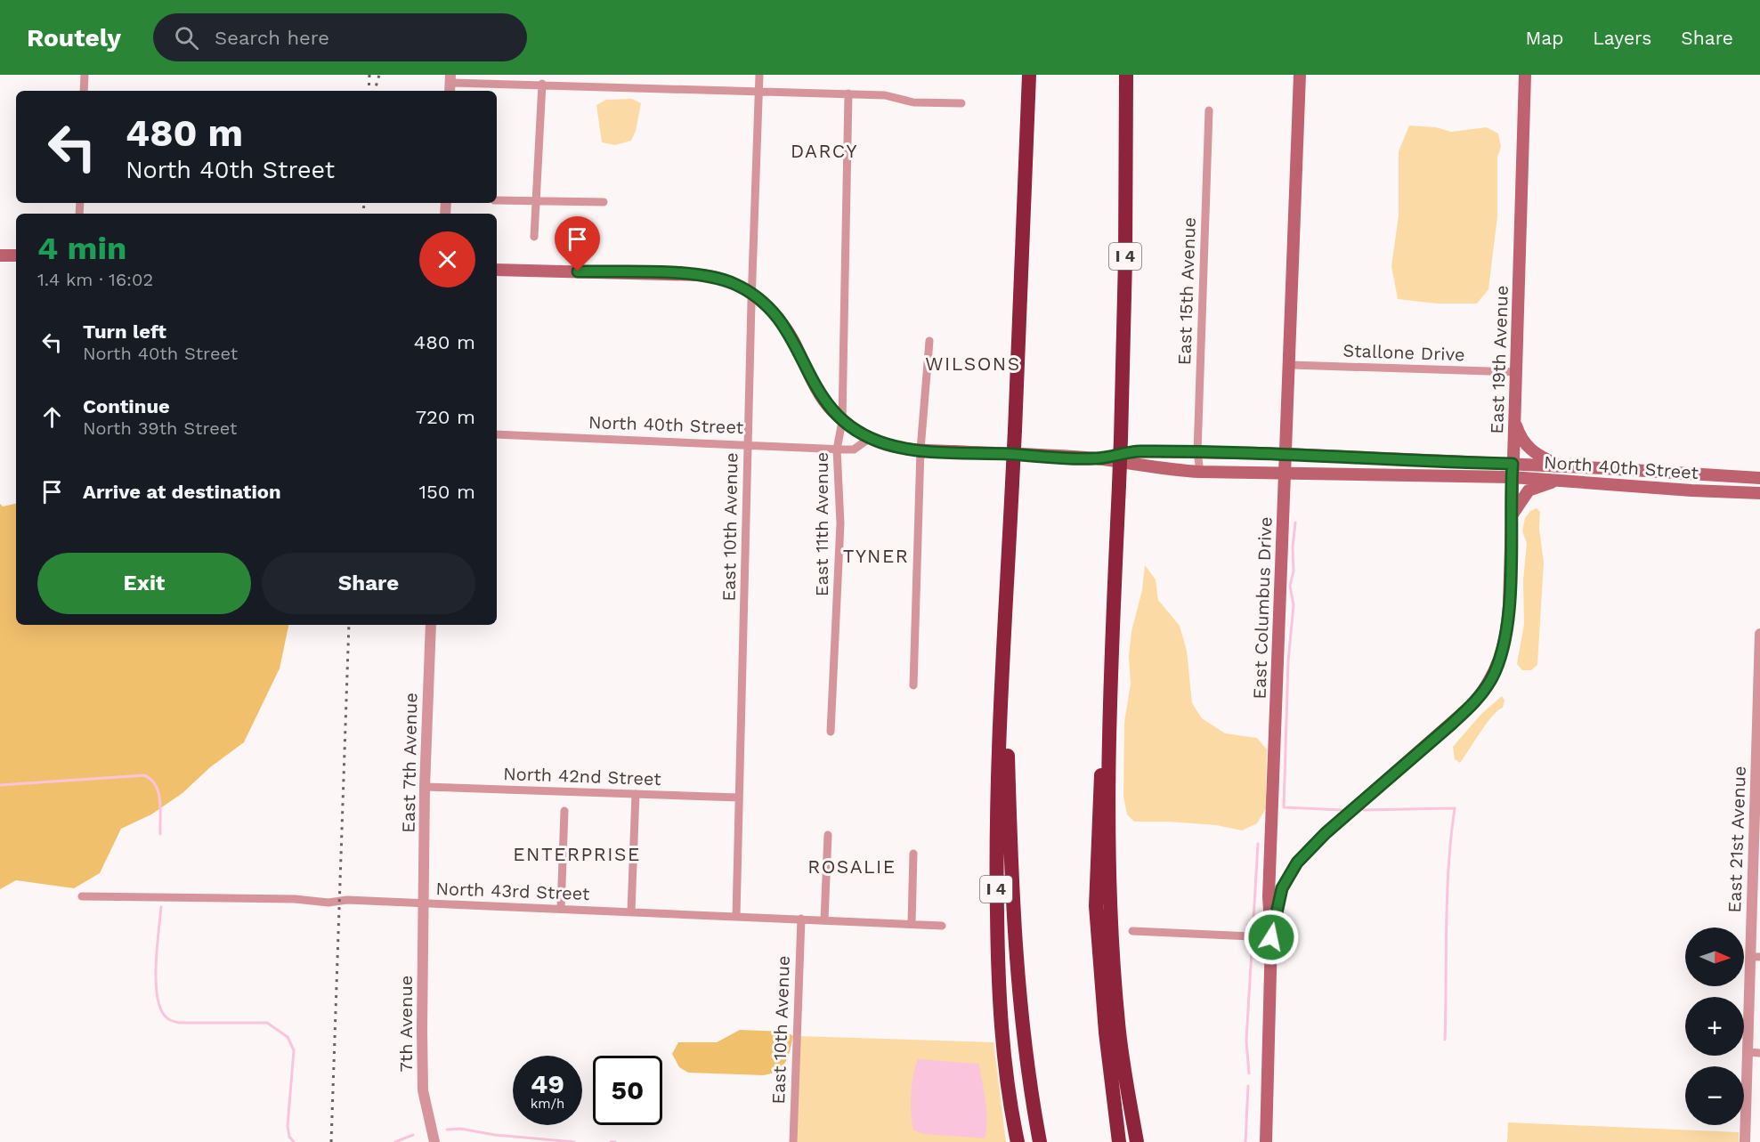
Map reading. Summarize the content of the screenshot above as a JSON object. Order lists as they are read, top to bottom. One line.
{"streets":{"highway":["I 4"],"main road":["East 19th Avenue","North 40th Street","East Columbus Drive"],"street":["East 15th Avenue","Stallone Drive","East 11th Avenue","East 10th Avenue","East 7th Avenue","North 42nd Street","East 21st Avenue","North 43rd Street","7th Avenue"]},"crossings":[["East 15th Avenue","North 40th Street"],["Stallone Drive","East 19th Avenue"],["Stallone Drive","East Columbus Drive"],["East 19th Avenue","North 40th Street"],["East 19th Avenue","East Columbus Drive"],["North 40th Street","East 11th Avenue"],["North 40th Street","East 10th Avenue"],["North 40th Street","East Columbus Drive"],["East 10th Avenue","North 42nd Street"],["East 10th Avenue","North 43rd Street"],["East 7th Avenue","North 42nd Street"],["East 7th Avenue","North 43rd Street"],["East 7th Avenue","7th Avenue"],["North 43rd Street","7th Avenue"]],"districts":["DARCY","WILSONS","TYNER","ENTERPRISE","ROSALIE"],"north":"right","page":{"header":"Routely","search":"Search here","nav":["Map","Layers","Share"],"turn":["480 m","North 40th Street"],"heading":["4 min","1.4 km · 16:02"],"list":[{"name":"Turn left","note":"North 40th Street","value":"480 m"},{"name":"Continue","note":"North 39th Street","value":"720 m"},{"name":"Arrive at destination","value":"150 m"}],"buttons":["Exit","Share"],"map_buttons":["+","−"],"speed":"49 km/h","limit":"50"}}
